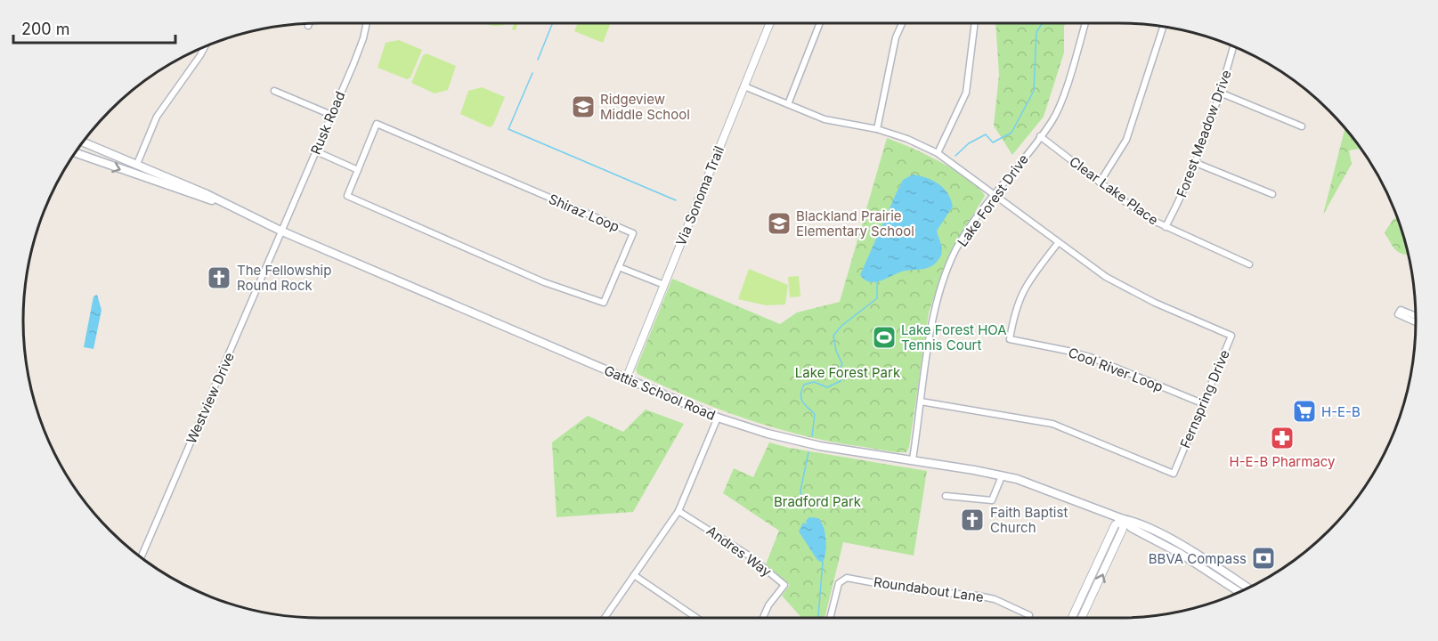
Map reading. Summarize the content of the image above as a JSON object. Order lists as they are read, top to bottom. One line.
{"streets":{"main road":["Gattis School Road"],"street":["Rusk Road","Forest Meadow Drive","Clear Lake Place","Via Sonoma Trail","Lake Forest Drive","Shiraz Loop","Cool River Loop","Westview Drive","Fernspring Drive","Andres Way","Roundabout Lane"]},"crossings":[["Rusk Road","Gattis School Road"],["Rusk Road","Westview Drive"],["Forest Meadow Drive","Clear Lake Place"],["Clear Lake Place","Lake Forest Drive"],["Via Sonoma Trail","Gattis School Road"],["Via Sonoma Trail","Fernspring Drive"],["Lake Forest Drive","Gattis School Road"],["Lake Forest Drive","Fernspring Drive"],["Cool River Loop","Fernspring Drive"],["Gattis School Road","Westview Drive"]],"parks":["Lake Forest Park","Bradford Park"],"places":{"school or university":["Ridgeview Middle School","Blackland Prairie Elementary School"],"church":["The Fellowship Round Rock","Faith Baptist Church"],"sports":["Lake Forest HOA Tennis Court"],"supermarket":["H-E-B"],"pharmacy":["H-E-B Pharmacy"],"bank":["BBVA Compass"]},"scale_bar":"200 m"}
